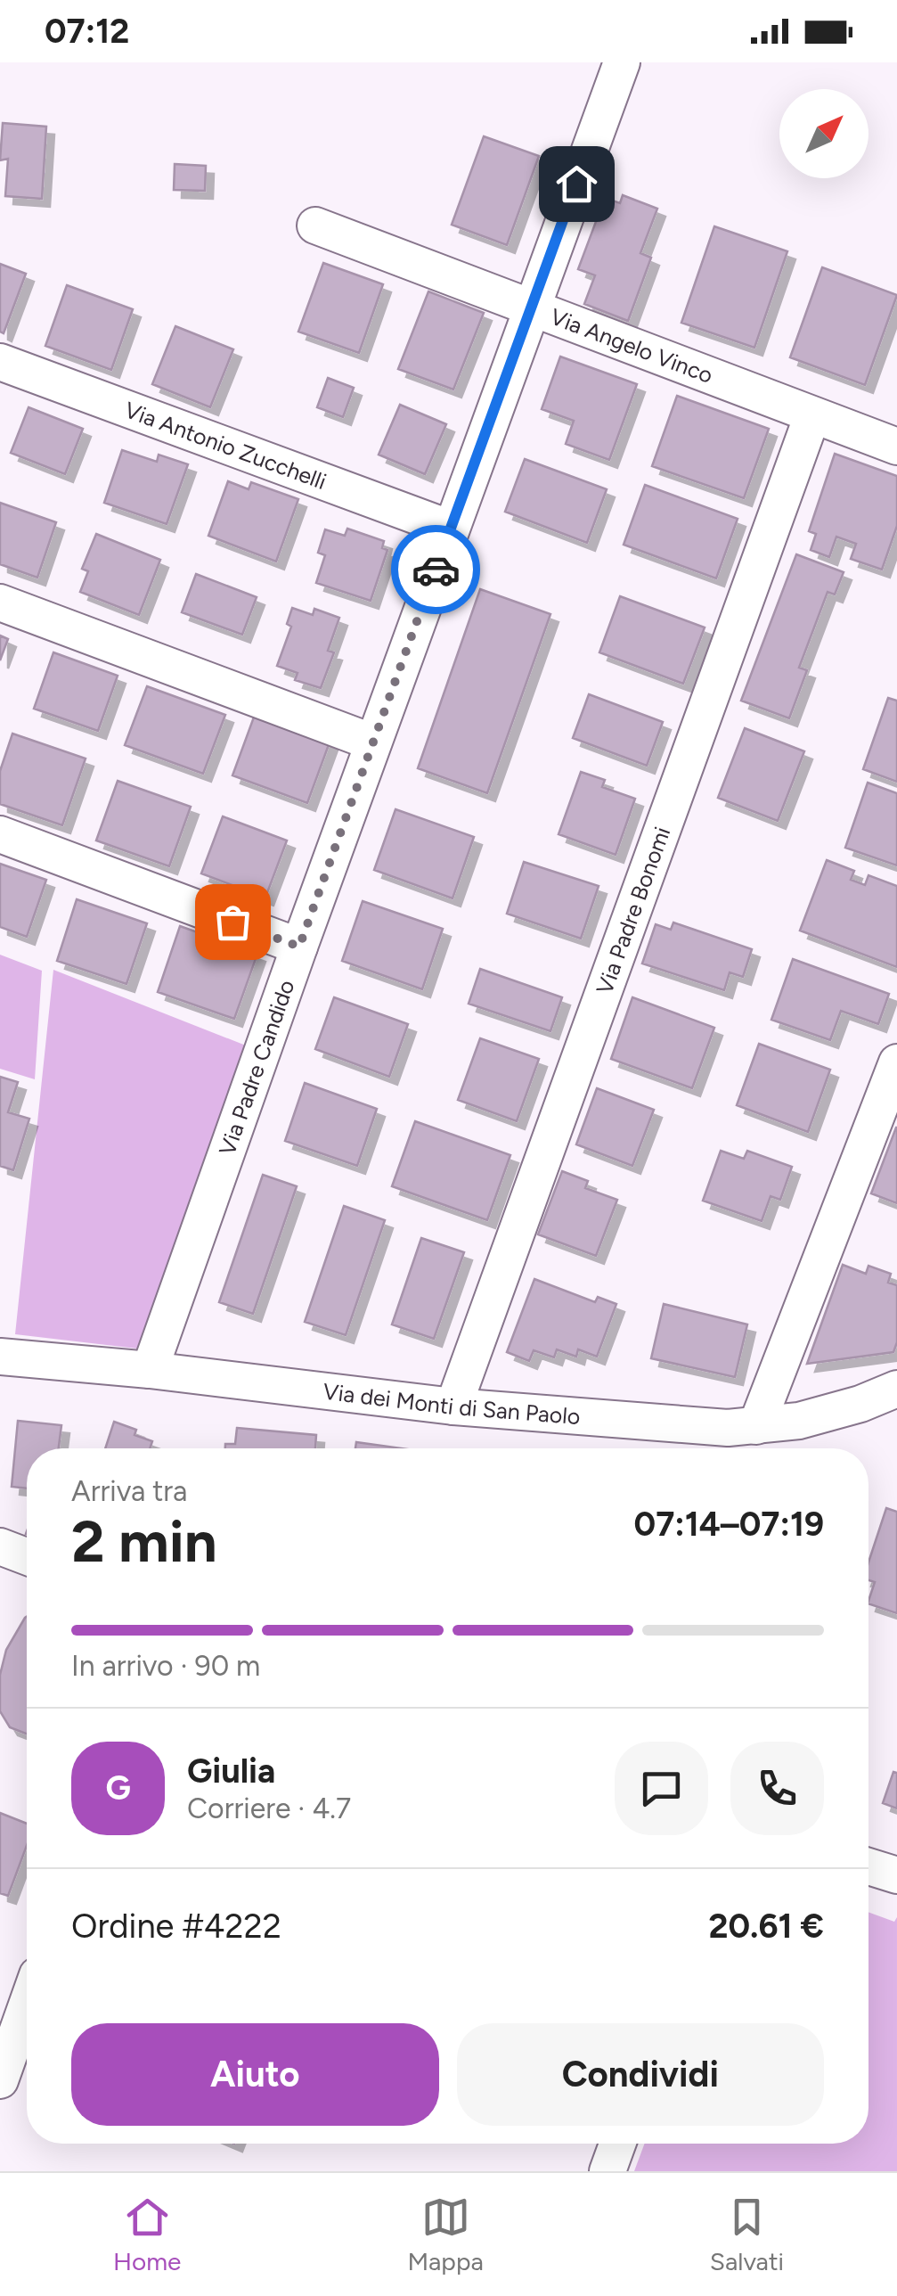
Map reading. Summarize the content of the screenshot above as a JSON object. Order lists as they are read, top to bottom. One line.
{"streets":{"street":["Via Angelo Vinco","Via Antonio Zucchelli","Via Padre Bonomi","Via Padre Candido","Via dei Monti di San Paolo"]},"crossings":[["Via Angelo Vinco","Via Padre Bonomi"],["Via Angelo Vinco","Via Padre Candido"],["Via Antonio Zucchelli","Via Padre Candido"],["Via Padre Bonomi","Via dei Monti di San Paolo"],["Via Padre Candido","Via dei Monti di San Paolo"]],"north":"top right","page":{"status":"07:12","heading":["2 min","Arriva tra","07:14–07:19"],"panel":["Giulia","Corriere · 4.7","Ordine #4222","20.61 €"],"bar":"In arrivo · 90 m","round":"G","buttons":["Aiuto","Condividi"],"tabs":["Home","Mappa","Salvati"]}}
